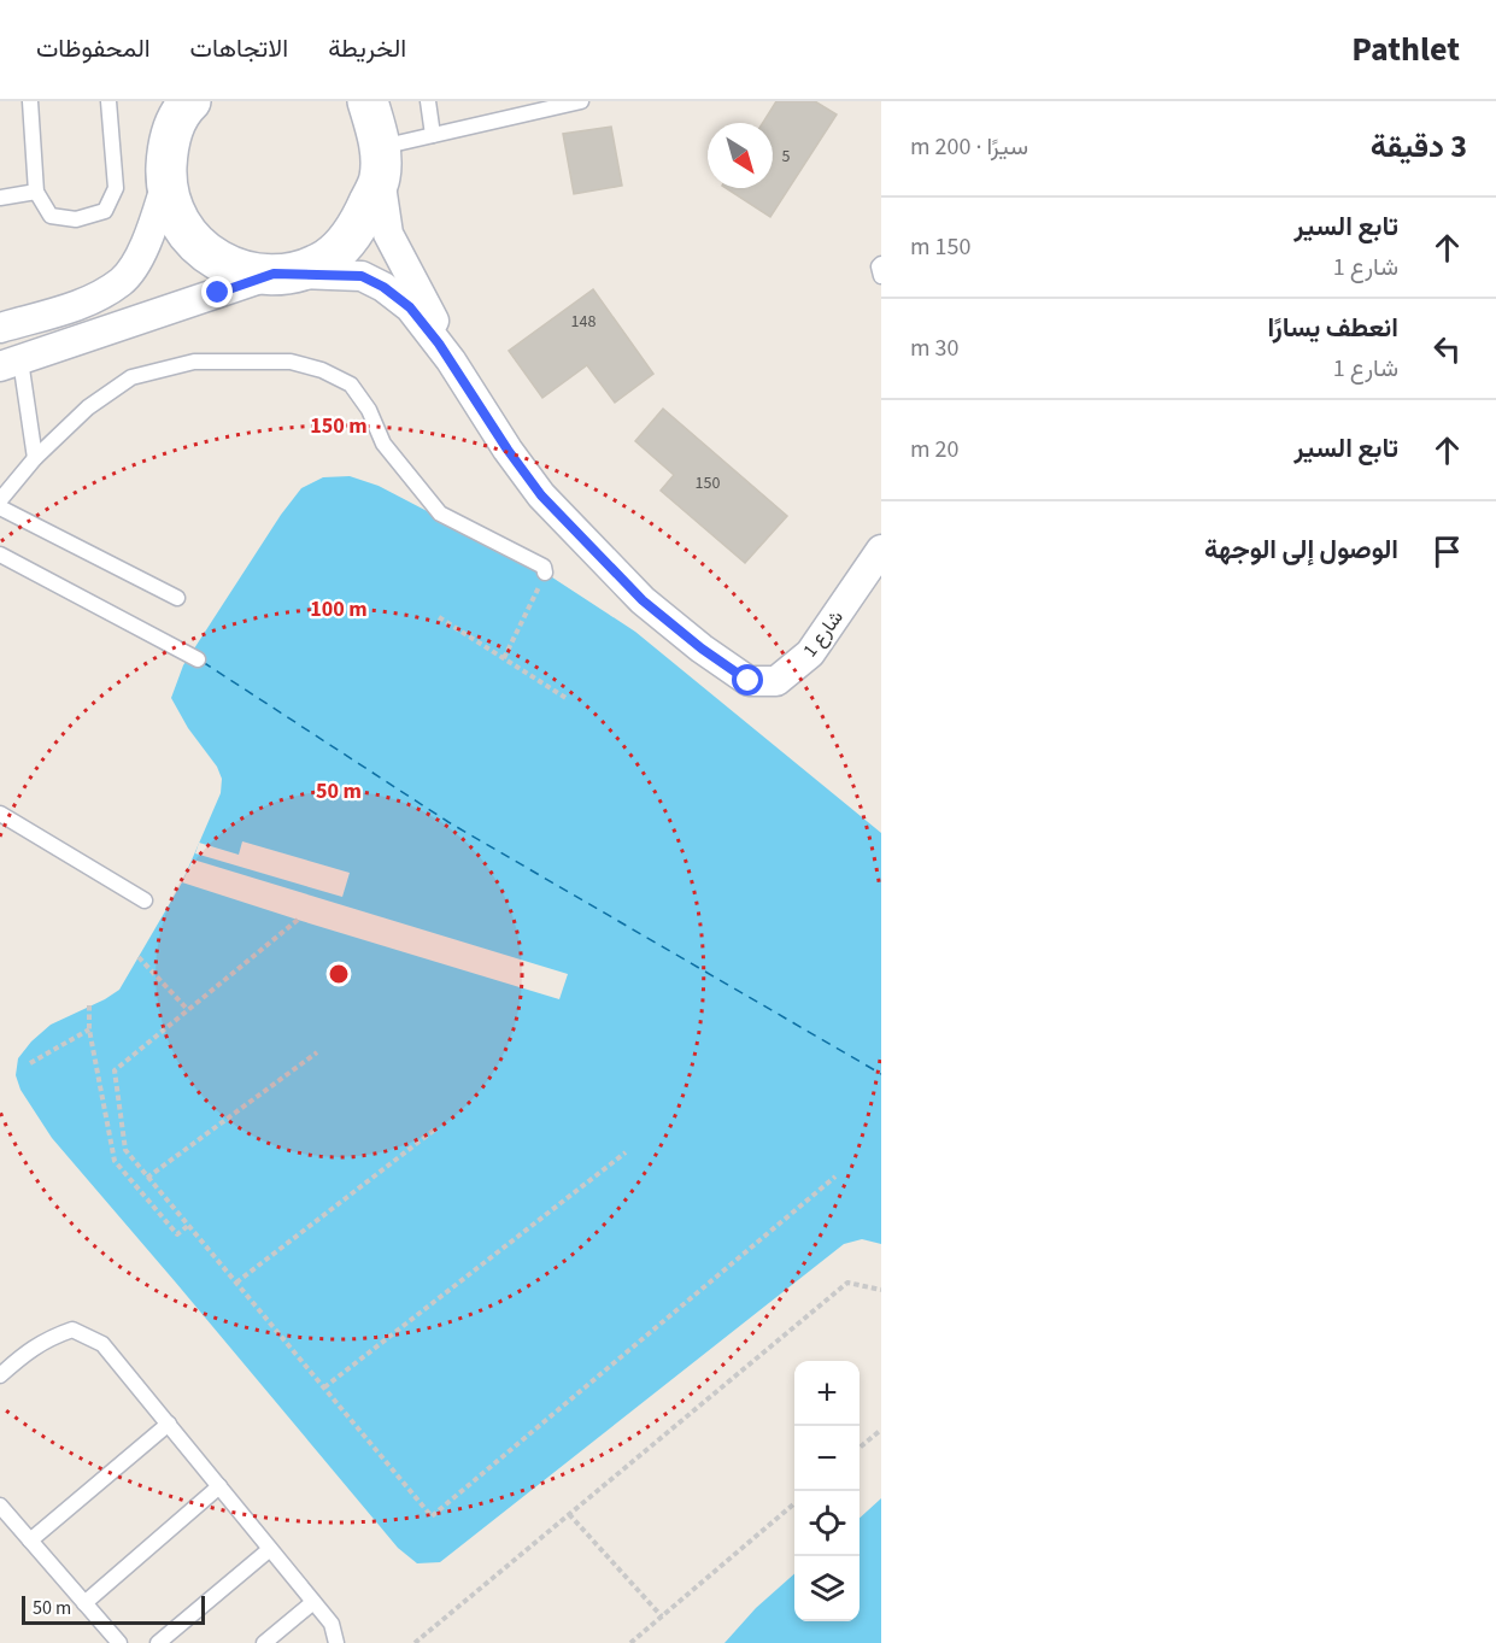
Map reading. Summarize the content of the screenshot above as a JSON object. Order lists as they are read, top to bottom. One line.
{"streets":{"street":["شارع 1"]},"house_numbers":["5","148","150"],"scale_bar":"50 m","north":"bottom right","page":{"header":"Pathlet","nav":["الخريطة","الاتجاهات","المحفوظات"],"heading":["3 دقيقة","سيرًا · 200 m"],"list":[["تابع السير","شارع 1","150 m"],["انعطف يسارًا","شارع 1","30 m"],["تابع السير","20 m"],"الوصول إلى الوجهة"],"map_buttons":["+","−"],"scale":"50 m"},"rings":["150 m","100 m","50 m"]}
